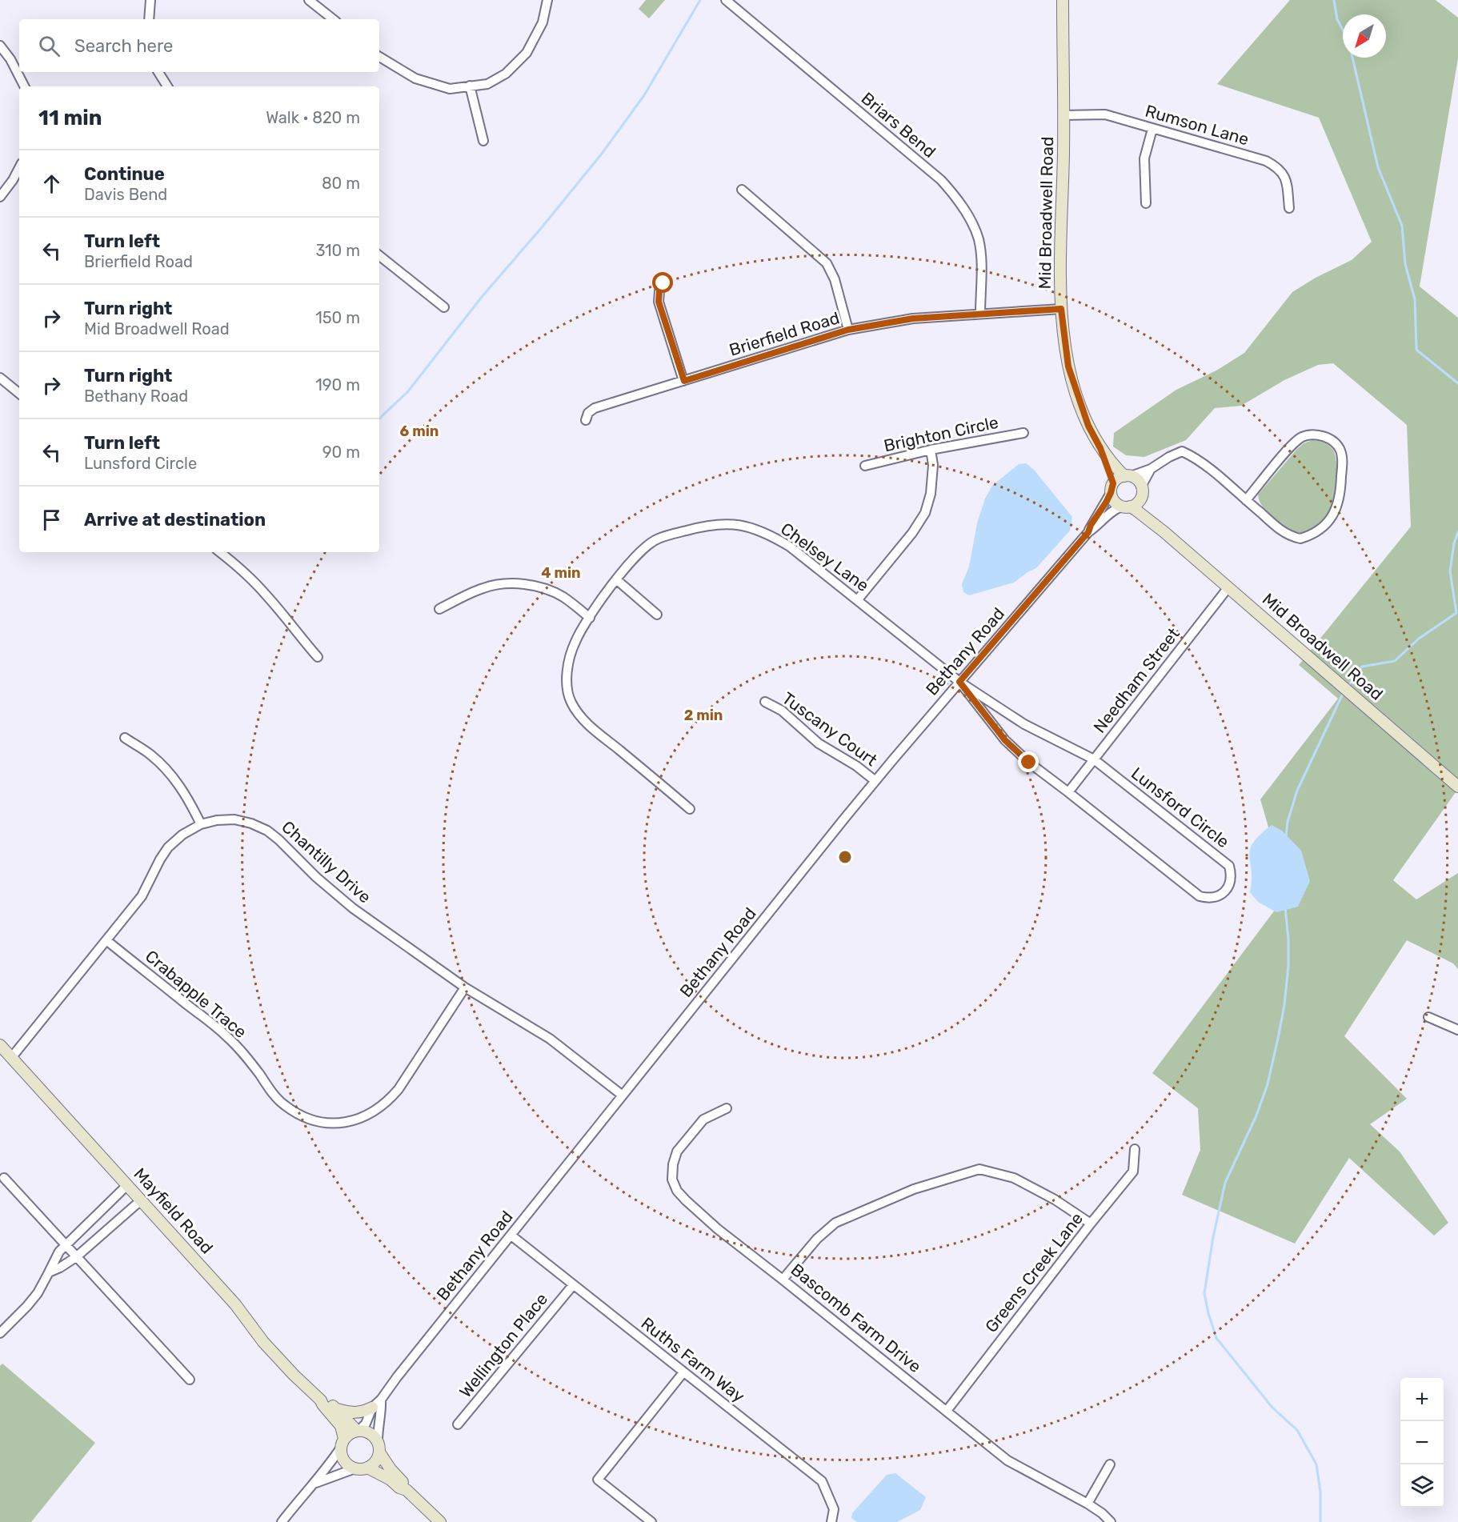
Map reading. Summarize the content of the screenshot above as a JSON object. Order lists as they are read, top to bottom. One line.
{"streets":{"street":["Briars Bend","Rumson Lane","Mid Broadwell Road","Brierfield Road","Brighton Circle","Chelsey Lane","Bethany Road","Needham Street","Tuscany Court","Lunsford Circle","Chantilly Drive","Crabapple Trace","Mayfield Road","Greens Creek Lane","Bascomb Farm Drive","Wellington Place","Ruths Farm Way"]},"crossings":[["Briars Bend","Brierfield Road"],["Rumson Lane","Mid Broadwell Road"],["Mid Broadwell Road","Brierfield Road"],["Mid Broadwell Road","Bethany Road"],["Mid Broadwell Road","Needham Street"],["Chelsey Lane","Bethany Road"],["Chelsey Lane","Lunsford Circle"],["Bethany Road","Tuscany Court"],["Bethany Road","Lunsford Circle"],["Bethany Road","Chantilly Drive"],["Bethany Road","Mayfield Road"],["Bethany Road","Ruths Farm Way"],["Needham Street","Lunsford Circle"],["Chantilly Drive","Crabapple Trace"],["Chantilly Drive","Mayfield Road"],["Greens Creek Lane","Bascomb Farm Drive"],["Wellington Place","Ruths Farm Way"]],"north":"bottom left","page":{"search":"Search here","heading":["11 min","Walk · 820 m"],"list":[["Continue","Davis Bend","80 m"],["Turn left","Brierfield Road","310 m"],["Turn right","Mid Broadwell Road","150 m"],["Turn right","Bethany Road","190 m"],["Turn left","Lunsford Circle","90 m"],"Arrive at destination"],"map_buttons":["+","−"]},"rings":["6 min","4 min","2 min"]}
